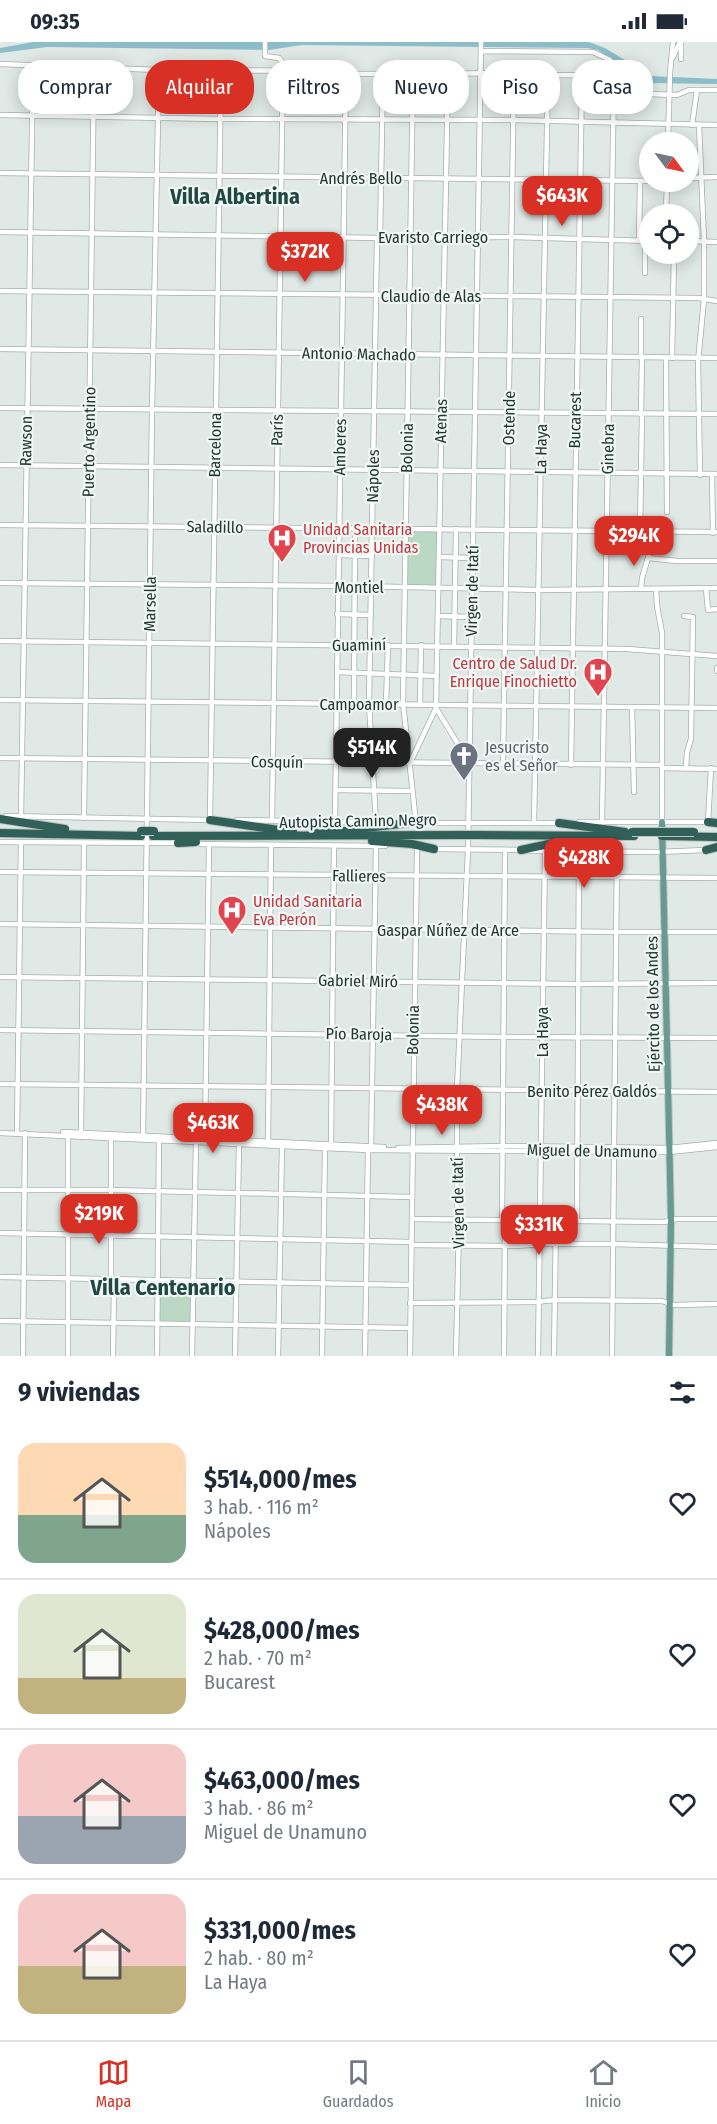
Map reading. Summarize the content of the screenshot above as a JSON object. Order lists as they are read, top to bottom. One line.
{"streets":{"highway":["Autopista Camino Negro"],"main road":["Ejército de los Andes"],"street":["Andrés Bello","Evaristo Carriego","Claudio de Alas","Antonio Machado","Ostende","Bucarest","Atenas","París","Rawson","Puerto Argentino","Barcelona","Amberes","Bolonia","La Haya","Ginebra","Nápoles","Saladillo","Montiel","Virgen de Itatí","Marsella","Guaminí","Campoamor","Cosquín","Fallieres","Gaspar Núñez de Arce","Gabriel Miró","Pío Baroja","Benito Pérez Galdós","Miguel de Unamuno"]},"crossings":[["Andrés Bello","Ostende"],["Andrés Bello","Bucarest"],["Andrés Bello","Atenas"],["Andrés Bello","París"],["Andrés Bello","Rawson"],["Andrés Bello","Puerto Argentino"],["Andrés Bello","Barcelona"],["Andrés Bello","Amberes"],["Andrés Bello","Bolonia"],["Andrés Bello","La Haya"],["Andrés Bello","Ginebra"],["Andrés Bello","Nápoles"],["Andrés Bello","Virgen de Itatí"],["Andrés Bello","Marsella"],["Evaristo Carriego","Ostende"],["Evaristo Carriego","Bucarest"],["Evaristo Carriego","Atenas"],["Evaristo Carriego","París"],["Evaristo Carriego","Rawson"],["Evaristo Carriego","Puerto Argentino"],["Evaristo Carriego","Barcelona"],["Evaristo Carriego","Amberes"],["Evaristo Carriego","Bolonia"],["Evaristo Carriego","La Haya"],["Evaristo Carriego","Ginebra"],["Evaristo Carriego","Nápoles"],["Evaristo Carriego","Virgen de Itatí"],["Evaristo Carriego","Marsella"],["Claudio de Alas","Ostende"],["Claudio de Alas","Bucarest"],["Claudio de Alas","Atenas"],["Claudio de Alas","París"],["Claudio de Alas","Rawson"],["Claudio de Alas","Puerto Argentino"],["Claudio de Alas","Barcelona"],["Claudio de Alas","Amberes"],["Claudio de Alas","Bolonia"],["Claudio de Alas","La Haya"],["Claudio de Alas","Ginebra"],["Claudio de Alas","Nápoles"],["Claudio de Alas","Virgen de Itatí"],["Claudio de Alas","Marsella"],["Antonio Machado","Ostende"],["Antonio Machado","Bucarest"],["Antonio Machado","Atenas"],["Antonio Machado","París"],["Antonio Machado","Rawson"],["Antonio Machado","Puerto Argentino"],["Antonio Machado","Barcelona"],["Antonio Machado","Amberes"],["Antonio Machado","Bolonia"],["Antonio Machado","La Haya"],["Antonio Machado","Ginebra"],["Antonio Machado","Nápoles"],["Antonio Machado","Virgen de Itatí"],["Antonio Machado","Marsella"],["Ostende","Saladillo"],["Ostende","Montiel"],["Ostende","Guaminí"],["Ostende","Campoamor"],["Ostende","Cosquín"],["Bucarest","Saladillo"],["Bucarest","Montiel"],["Bucarest","Guaminí"],["Bucarest","Campoamor"],["Bucarest","Cosquín"],["Atenas","Bolonia"],["Atenas","Saladillo"],["Atenas","Montiel"],["Atenas","Guaminí"],["Atenas","Campoamor"],["Atenas","Cosquín"],["París","Saladillo"],["París","Montiel"],["París","Guaminí"],["París","Campoamor"],["París","Cosquín"],["Rawson","Saladillo"],["Rawson","Montiel"],["Rawson","Guaminí"],["Rawson","Campoamor"],["Rawson","Cosquín"],["Puerto Argentino","Saladillo"],["Puerto Argentino","Montiel"],["Puerto Argentino","Guaminí"],["Puerto Argentino","Campoamor"],["Puerto Argentino","Cosquín"],["Barcelona","Saladillo"],["Barcelona","Montiel"],["Barcelona","Guaminí"],["Barcelona","Campoamor"],["Barcelona","Cosquín"],["Amberes","Saladillo"],["Amberes","Montiel"],["Amberes","Guaminí"],["Amberes","Campoamor"],["Amberes","Cosquín"],["Bolonia","Saladillo"],["Bolonia","Montiel"],["Bolonia","Guaminí"],["Bolonia","Campoamor"],["Bolonia","Cosquín"],["Bolonia","Fallieres"],["Bolonia","Gaspar Núñez de Arce"],["Bolonia","Gabriel Miró"],["Bolonia","Pío Baroja"],["Bolonia","Benito Pérez Galdós"],["Bolonia","Miguel de Unamuno"],["La Haya","Saladillo"],["La Haya","Montiel"],["La Haya","Guaminí"],["La Haya","Campoamor"],["La Haya","Cosquín"],["La Haya","Fallieres"],["La Haya","Gaspar Núñez de Arce"],["La Haya","Gabriel Miró"],["La Haya","Pío Baroja"],["La Haya","Benito Pérez Galdós"],["La Haya","Miguel de Unamuno"],["Ginebra","Saladillo"],["Ginebra","Montiel"],["Ginebra","Guaminí"],["Ginebra","Campoamor"],["Ginebra","Cosquín"],["Nápoles","Saladillo"],["Nápoles","Montiel"],["Nápoles","Guaminí"],["Nápoles","Campoamor"],["Nápoles","Cosquín"],["Saladillo","Virgen de Itatí"],["Saladillo","Marsella"],["Montiel","Virgen de Itatí"],["Montiel","Marsella"],["Montiel","Ejército de los Andes"],["Virgen de Itatí","Guaminí"],["Virgen de Itatí","Campoamor"],["Virgen de Itatí","Cosquín"],["Virgen de Itatí","Fallieres"],["Virgen de Itatí","Gaspar Núñez de Arce"],["Virgen de Itatí","Gabriel Miró"],["Virgen de Itatí","Pío Baroja"],["Virgen de Itatí","Benito Pérez Galdós"],["Virgen de Itatí","Miguel de Unamuno"],["Marsella","Guaminí"],["Marsella","Campoamor"],["Marsella","Cosquín"],["Marsella","Fallieres"],["Marsella","Gaspar Núñez de Arce"],["Marsella","Gabriel Miró"],["Marsella","Pío Baroja"],["Marsella","Benito Pérez Galdós"],["Marsella","Miguel de Unamuno"],["Guaminí","Ejército de los Andes"],["Campoamor","Ejército de los Andes"],["Cosquín","Ejército de los Andes"],["Fallieres","Ejército de los Andes"],["Gaspar Núñez de Arce","Ejército de los Andes"],["Gabriel Miró","Ejército de los Andes"],["Ejército de los Andes","Pío Baroja"],["Ejército de los Andes","Benito Pérez Galdós"],["Ejército de los Andes","Miguel de Unamuno"]],"districts":["Villa Albertina","Villa Centenario"],"places":{"hospital":["Unidad Sanitaria Provincias Unidas","Centro de Salud Dr. Enrique Finochietto","Unidad Sanitaria Eva Perón"],"church":["Jesucristo es el Señor"]},"north":"bottom right","page":{"status":"09:35","chip":["Comprar","Alquilar","Filtros","Nuevo","Piso","Casa"],"price":["$643K","$372K","$294K","$514K","$428K","$438K","$463K","$219K","$331K"],"heading":"9 viviendas","list":[{"name":"$514,000/mes","note":"3 hab. · 116 m² · Nápoles"},{"name":"$428,000/mes","note":"2 hab. · 70 m² · Bucarest"},{"name":"$463,000/mes","note":"3 hab. · 86 m² · Miguel de Unamuno"},{"name":"$331,000/mes","note":"2 hab. · 80 m² · La Haya"}],"tabs":["Mapa","Guardados","Inicio"]}}
